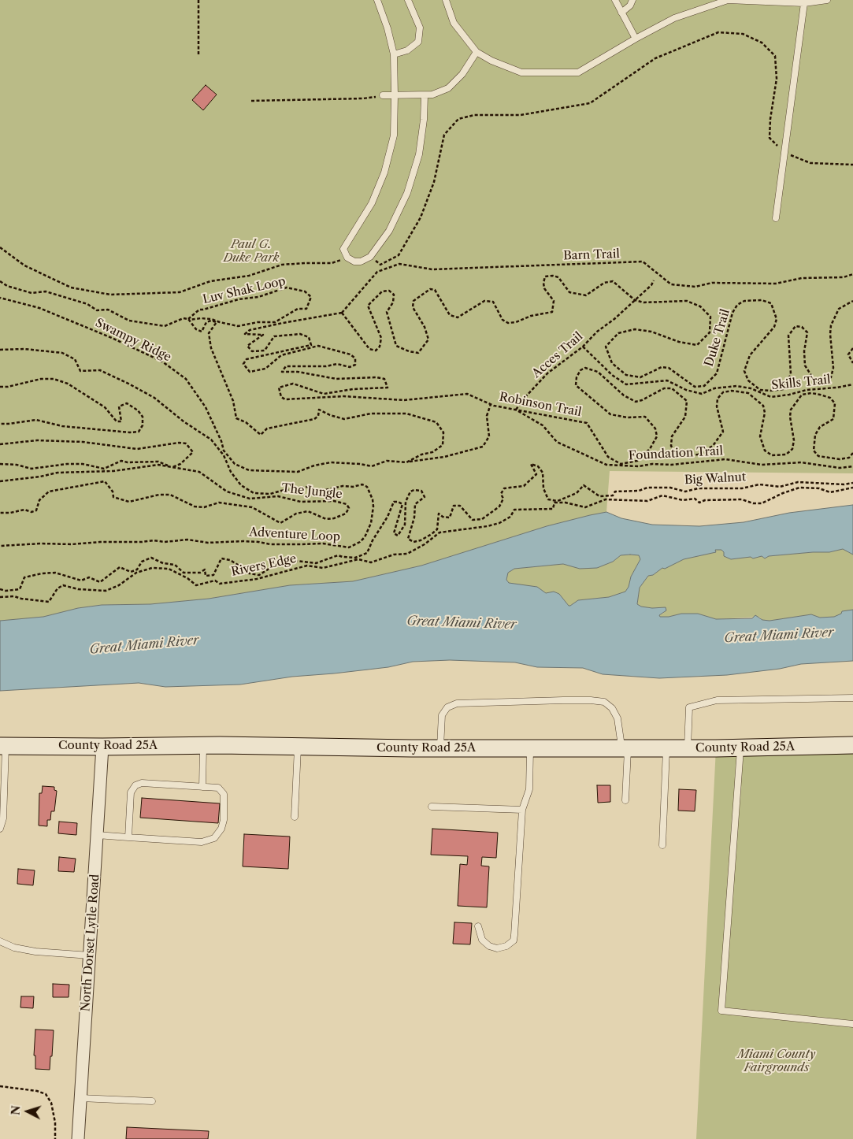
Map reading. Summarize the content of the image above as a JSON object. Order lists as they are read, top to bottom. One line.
{"streets":{"main road":["County Road 25A"],"street":["North Dorset Lytle Road"],"path":["Barn Trail","Luv Shak Loop","Duke Trail","Swampy Ridge","Acces Trail","Skills Trail","Robinson Trail","Foundation Trail","Big Walnut","The Jungle","Adventure Loop","Rivers Edge"]},"crossings":[["Barn Trail","Robinson Trail"],["Luv Shak Loop","Swampy Ridge"],["Duke Trail","Acces Trail"],["Acces Trail","Skills Trail"],["Acces Trail","Robinson Trail"],["Acces Trail","Foundation Trail"],["Robinson Trail","Foundation Trail"],["County Road 25A","North Dorset Lytle Road"]],"water":["Great Miami River"],"parks":["Paul G. Duke Park","Miami County Fairgrounds"],"north":"left"}
